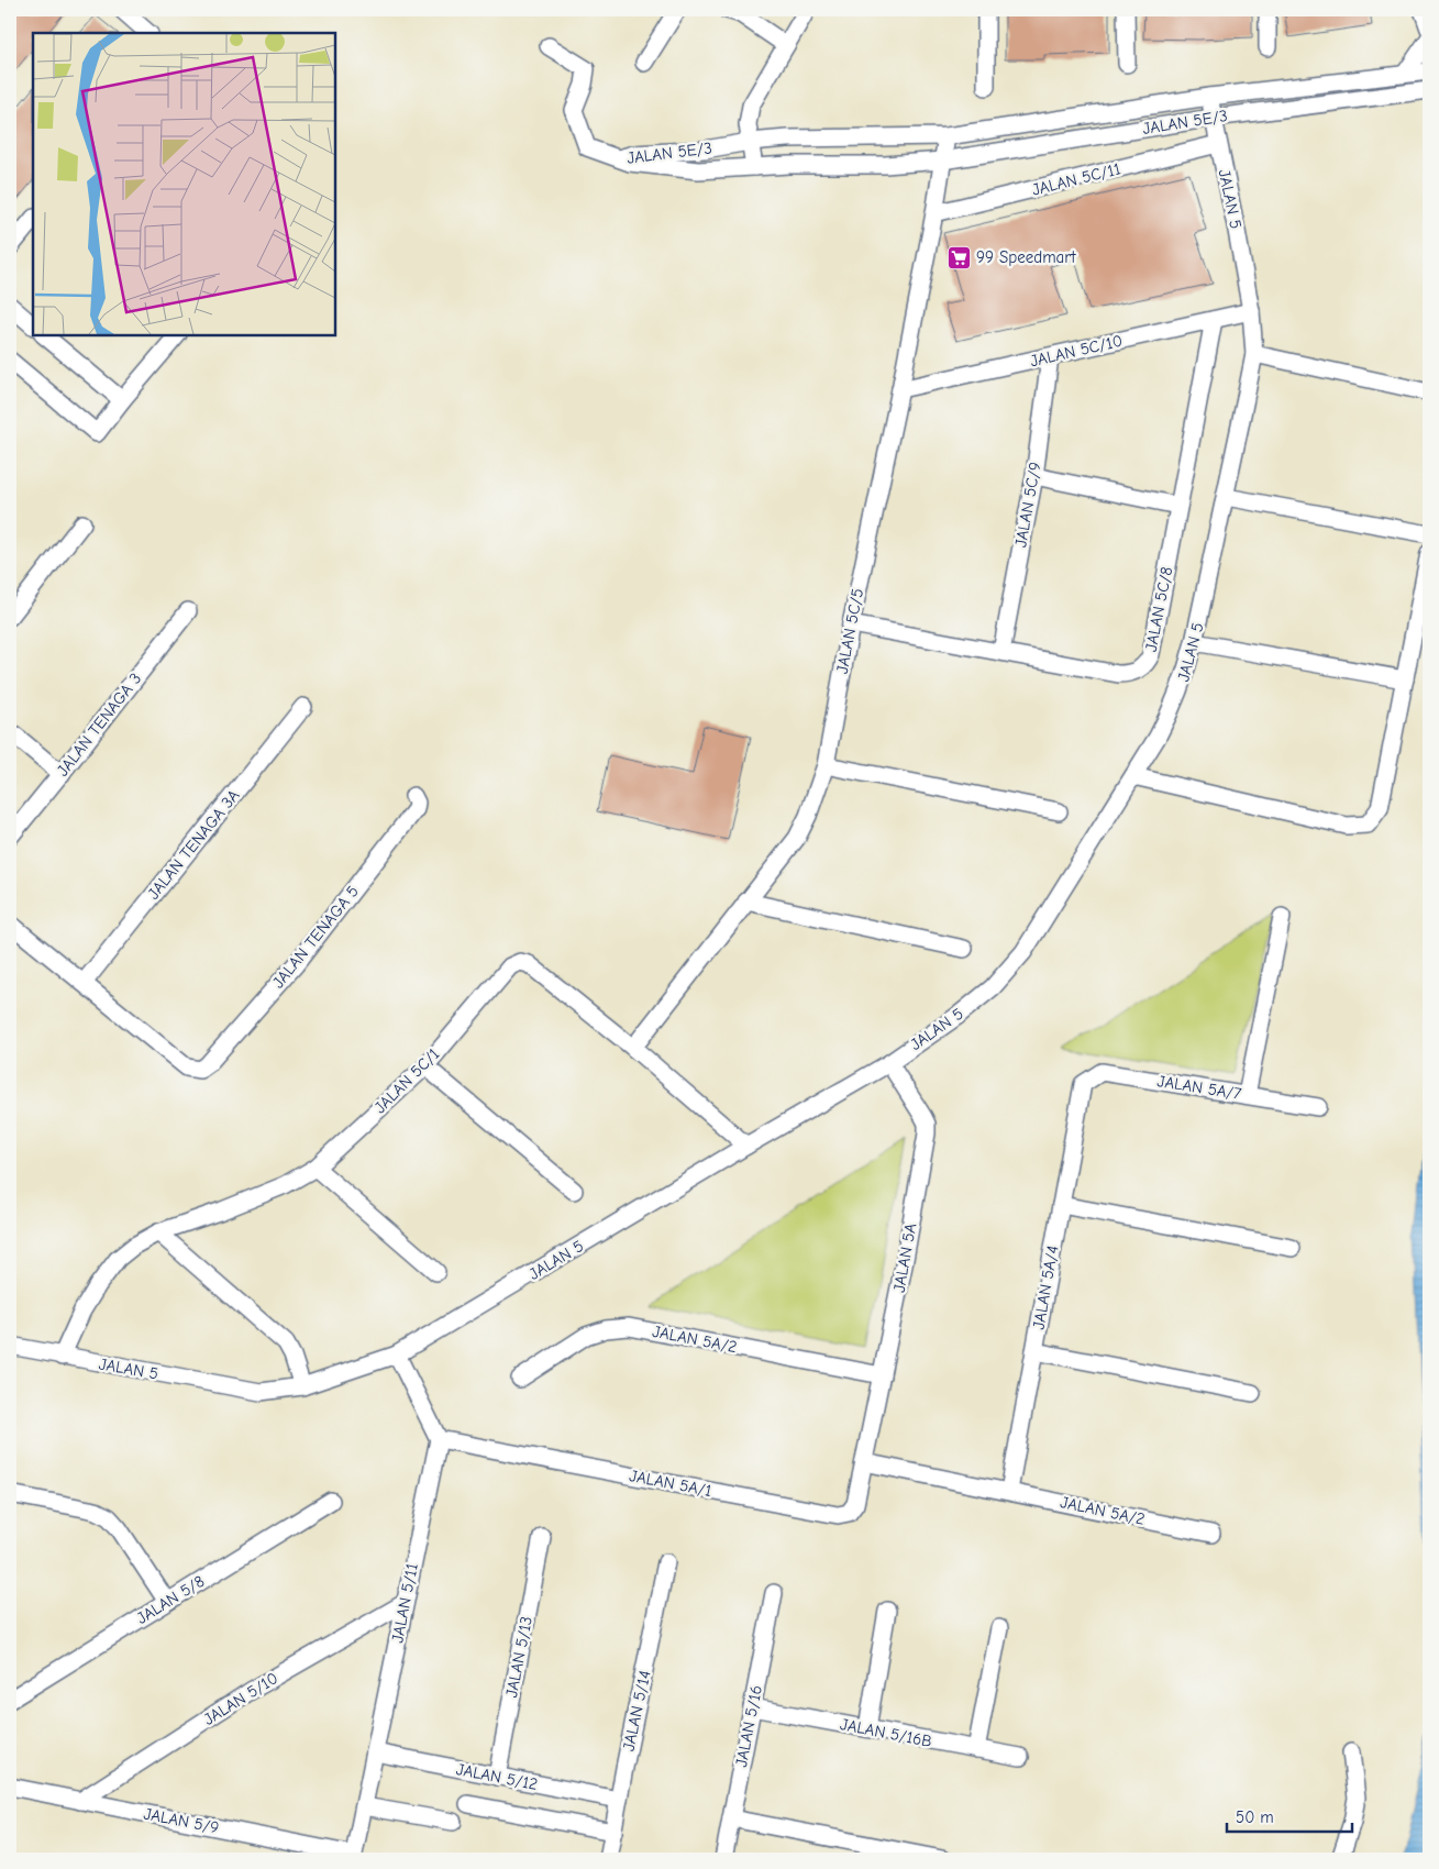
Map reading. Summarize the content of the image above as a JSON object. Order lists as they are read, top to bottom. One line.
{"streets":{"street":["JALAN 5E/3","JALAN 5C/11","JALAN 5","JALAN 5C/10","JALAN 5C/9","JALAN 5C/8","JALAN 5C/5","JALAN TENAGA 3","JALAN TENAGA 3A","JALAN TENAGA 5","JALAN 5C/1","JALAN 5A/7","JALAN 5A","JALAN 5A/4","JALAN 5A/2","JALAN 5A/1","JALAN 5/8","JALAN 5/11","JALAN 5/13","JALAN 5/10","JALAN 5/14","JALAN 5/16","JALAN 5/16B","JALAN 5/12","JALAN 5/9"]},"crossings":[["JALAN 5E/3","JALAN 5"],["JALAN 5E/3","JALAN 5C/5"],["JALAN 5C/11","JALAN 5"],["JALAN 5C/11","JALAN 5C/5"],["JALAN 5","JALAN 5C/10"],["JALAN 5","JALAN 5C/1"],["JALAN 5","JALAN 5A"],["JALAN 5C/10","JALAN 5C/9"],["JALAN 5C/10","JALAN 5C/8"],["JALAN 5C/10","JALAN 5C/5"],["JALAN 5C/9","JALAN 5C/8"],["JALAN 5C/8","JALAN 5C/5"],["JALAN 5C/5","JALAN 5C/1"],["JALAN TENAGA 3A","JALAN TENAGA 5"],["JALAN 5A/7","JALAN 5A/4"],["JALAN 5A","JALAN 5A/2"],["JALAN 5A","JALAN 5A/1"],["JALAN 5A/4","JALAN 5A/2"],["JALAN 5A/2","JALAN 5A/1"],["JALAN 5A/1","JALAN 5/11"],["JALAN 5/11","JALAN 5/10"],["JALAN 5/11","JALAN 5/12"],["JALAN 5/11","JALAN 5/9"],["JALAN 5/13","JALAN 5/12"],["JALAN 5/10","JALAN 5/9"],["JALAN 5/14","JALAN 5/12"],["JALAN 5/16","JALAN 5/16B"]],"places":{"supermarket":["99 Speedmart"]},"scale_bar":"50 m"}
